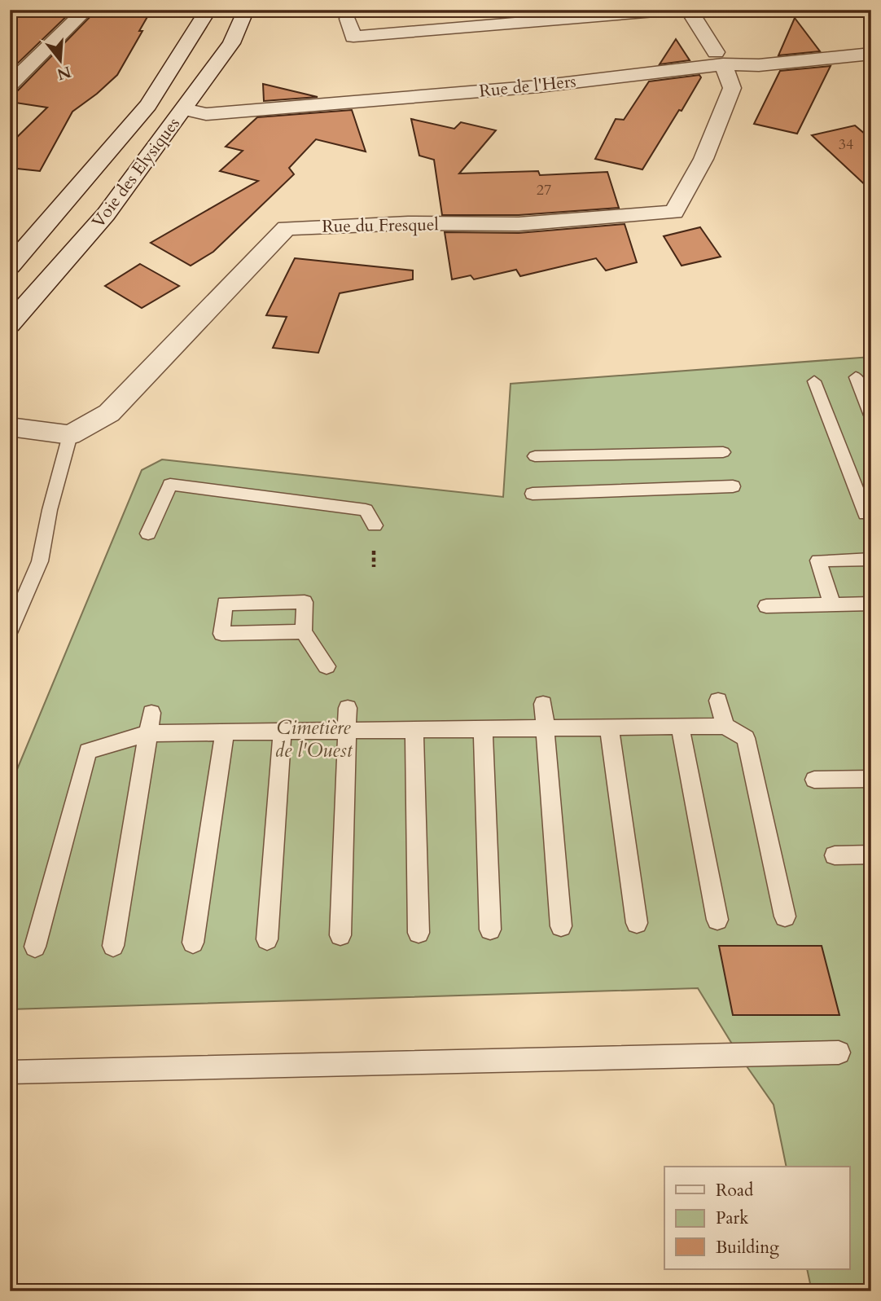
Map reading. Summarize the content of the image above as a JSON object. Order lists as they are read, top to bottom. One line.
{"streets":{"street":["Rue de l'Hers","Voie des Elysiques","Rue du Fresquel"]},"crossings":[["Rue de l'Hers","Voie des Elysiques"],["Rue de l'Hers","Rue du Fresquel"]],"parks":["Cimetière de l'Ouest"],"house_numbers":["34","27"],"legend":["Road","Park","Building"],"north":"bottom"}
